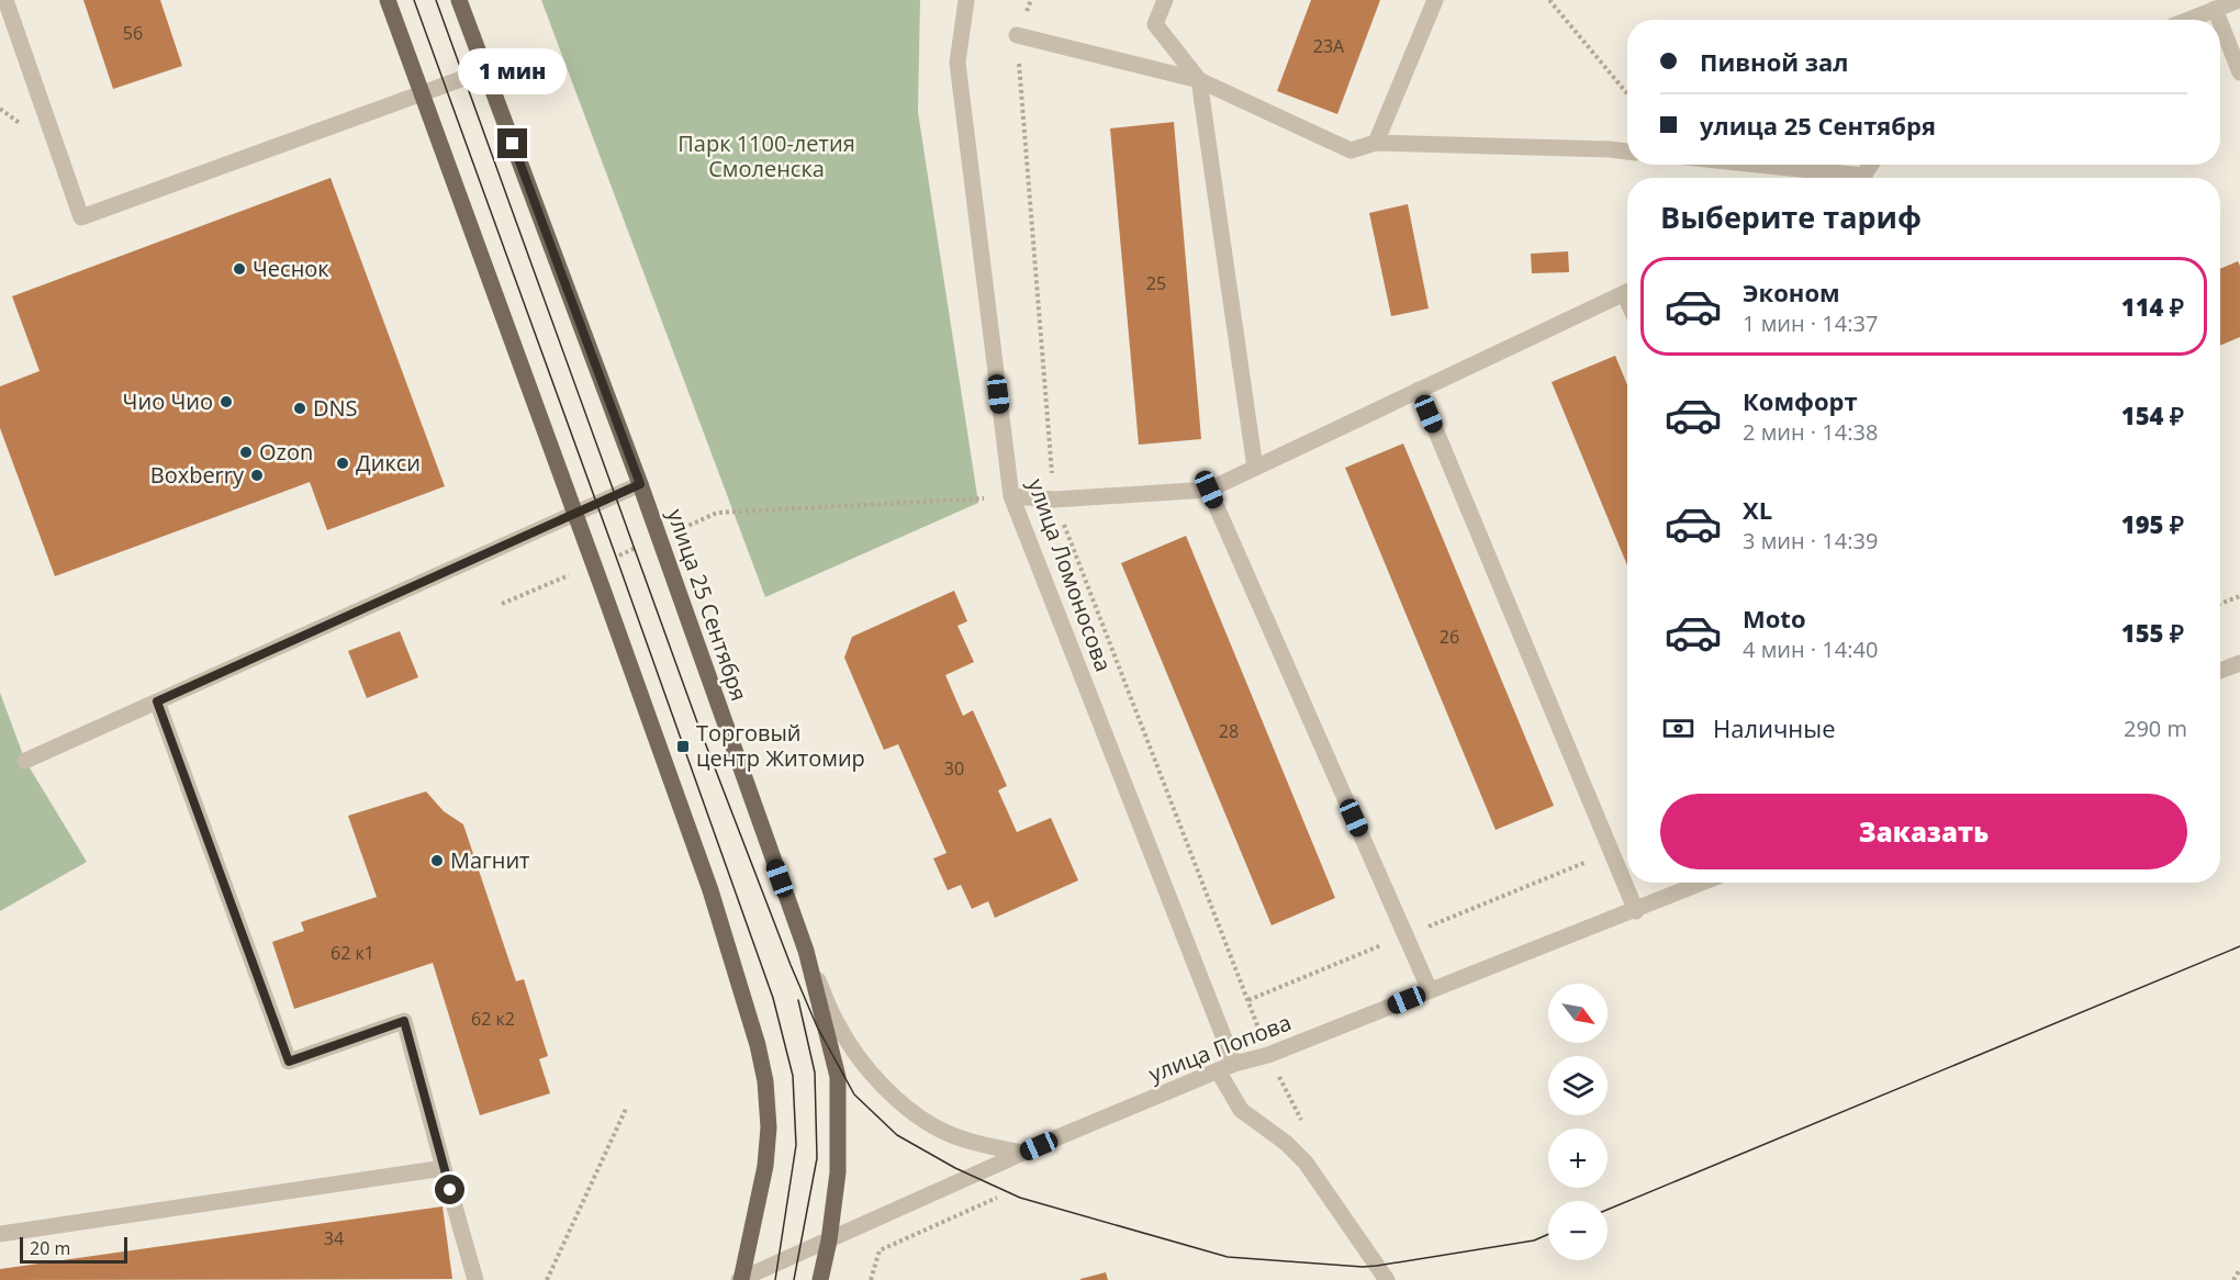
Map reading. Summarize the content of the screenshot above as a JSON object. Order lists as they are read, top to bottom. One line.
{"streets":{"main road":["улица 25 Сентября"],"street":["улица Ломоносова","улица Попова"]},"crossings":[["улица Ломоносова","улица Попова"],["улица 25 Сентября","улица Попова"]],"parks":["Парк 1100-летия Смоленска"],"places":{"other":["Чеснок","Чио Чио","DNS","Ozon","Дикси","Boxberry","Магнит"],"transit":["Торговый центр Житомир"]},"house_numbers":["56","23А","25","26","28","30","62 к1","62 к2","34"],"scale_bar":"20 m","north":"bottom right","page":{"banner":["Пивной зал","улица 25 Сентября"],"bubble":"1 мин","heading":"Выберите тариф","list":[{"name":"Эконом","note":"1 мин · 14:37","value":"114 ₽"},{"name":"Комфорт","note":"2 мин · 14:38","value":"154 ₽"},{"name":"XL","note":"3 мин · 14:39","value":"195 ₽"},{"name":"Moto","note":"4 мин · 14:40","value":"155 ₽"}],"pay":["Наличные","290 m"],"buttons":"Заказать","map_buttons":["+","−"],"scale":"20 m"}}
